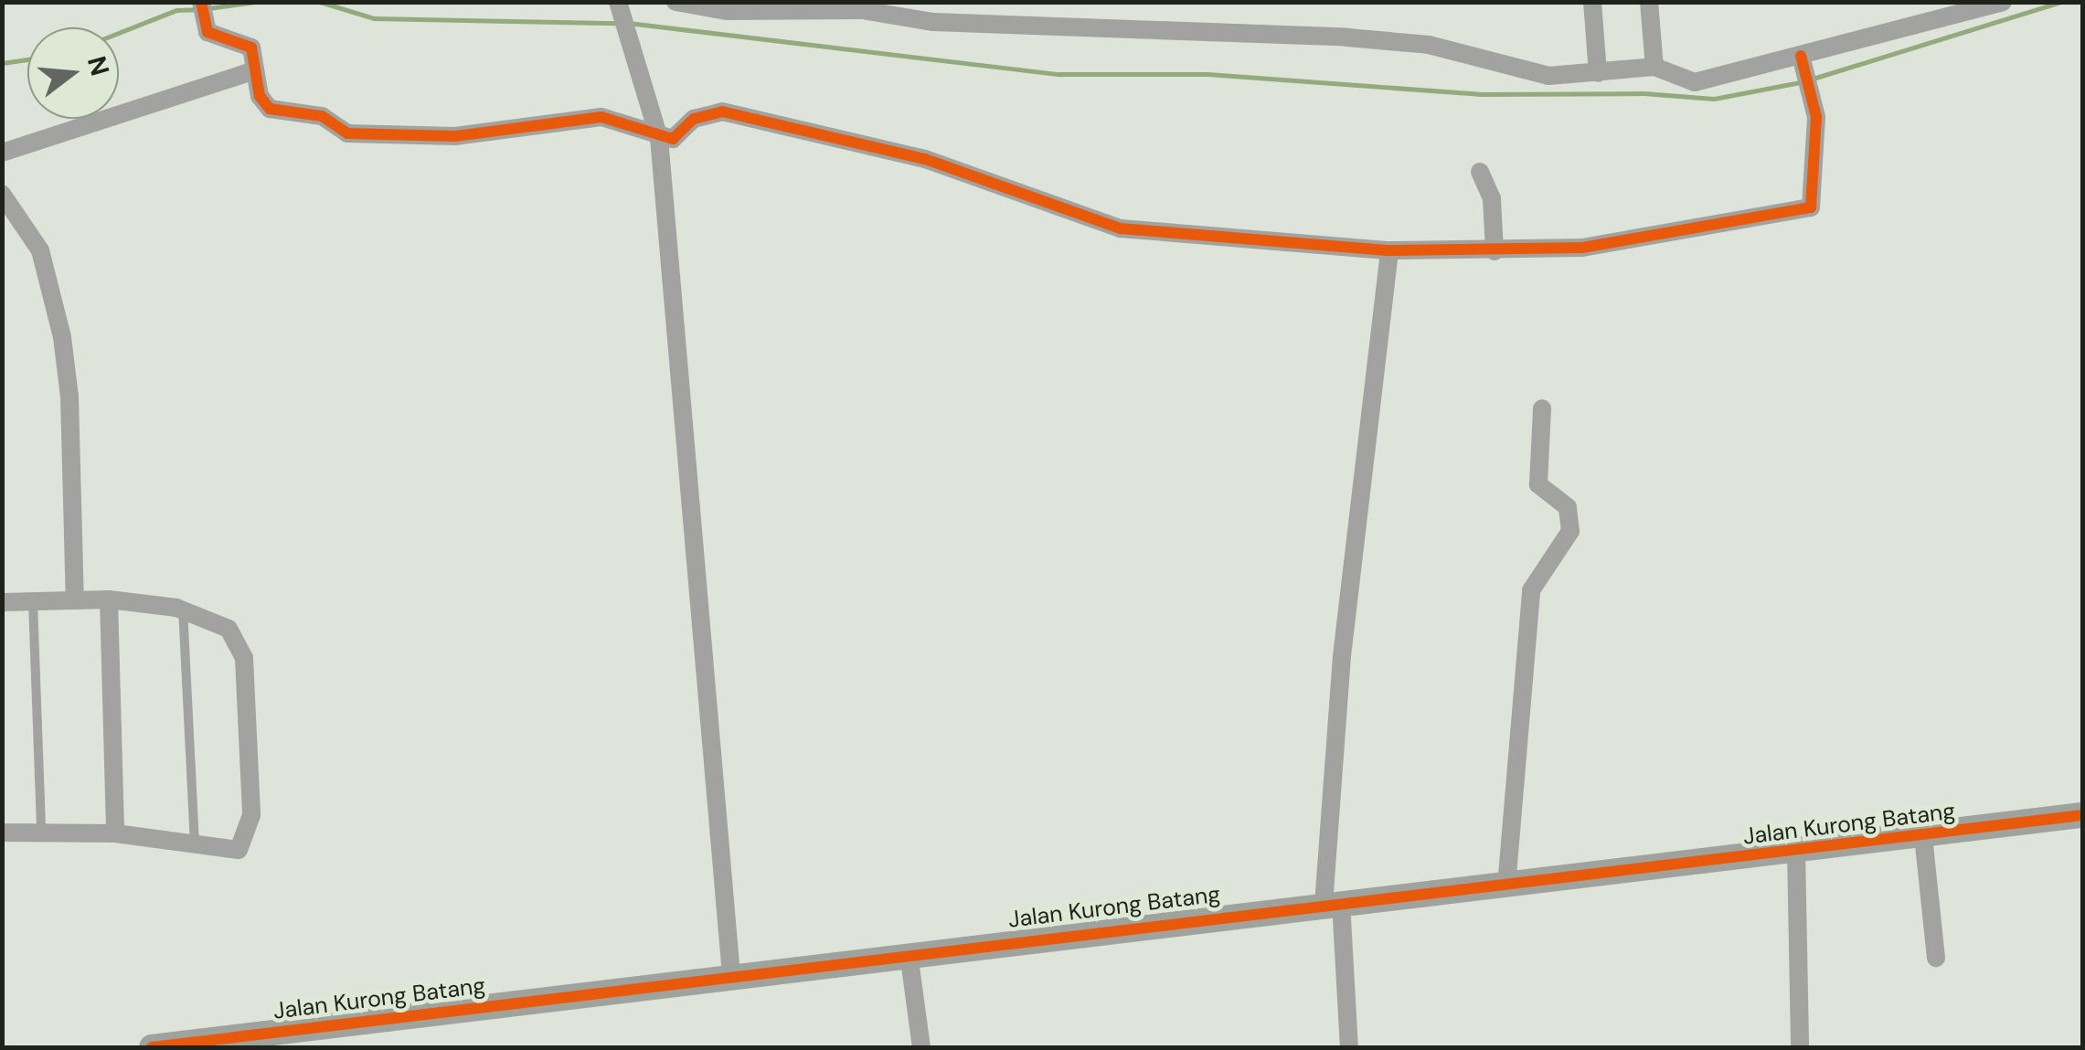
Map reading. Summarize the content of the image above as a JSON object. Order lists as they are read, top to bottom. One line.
{"streets":{"street":["Jalan Kurong Batang"]},"north":"right"}
